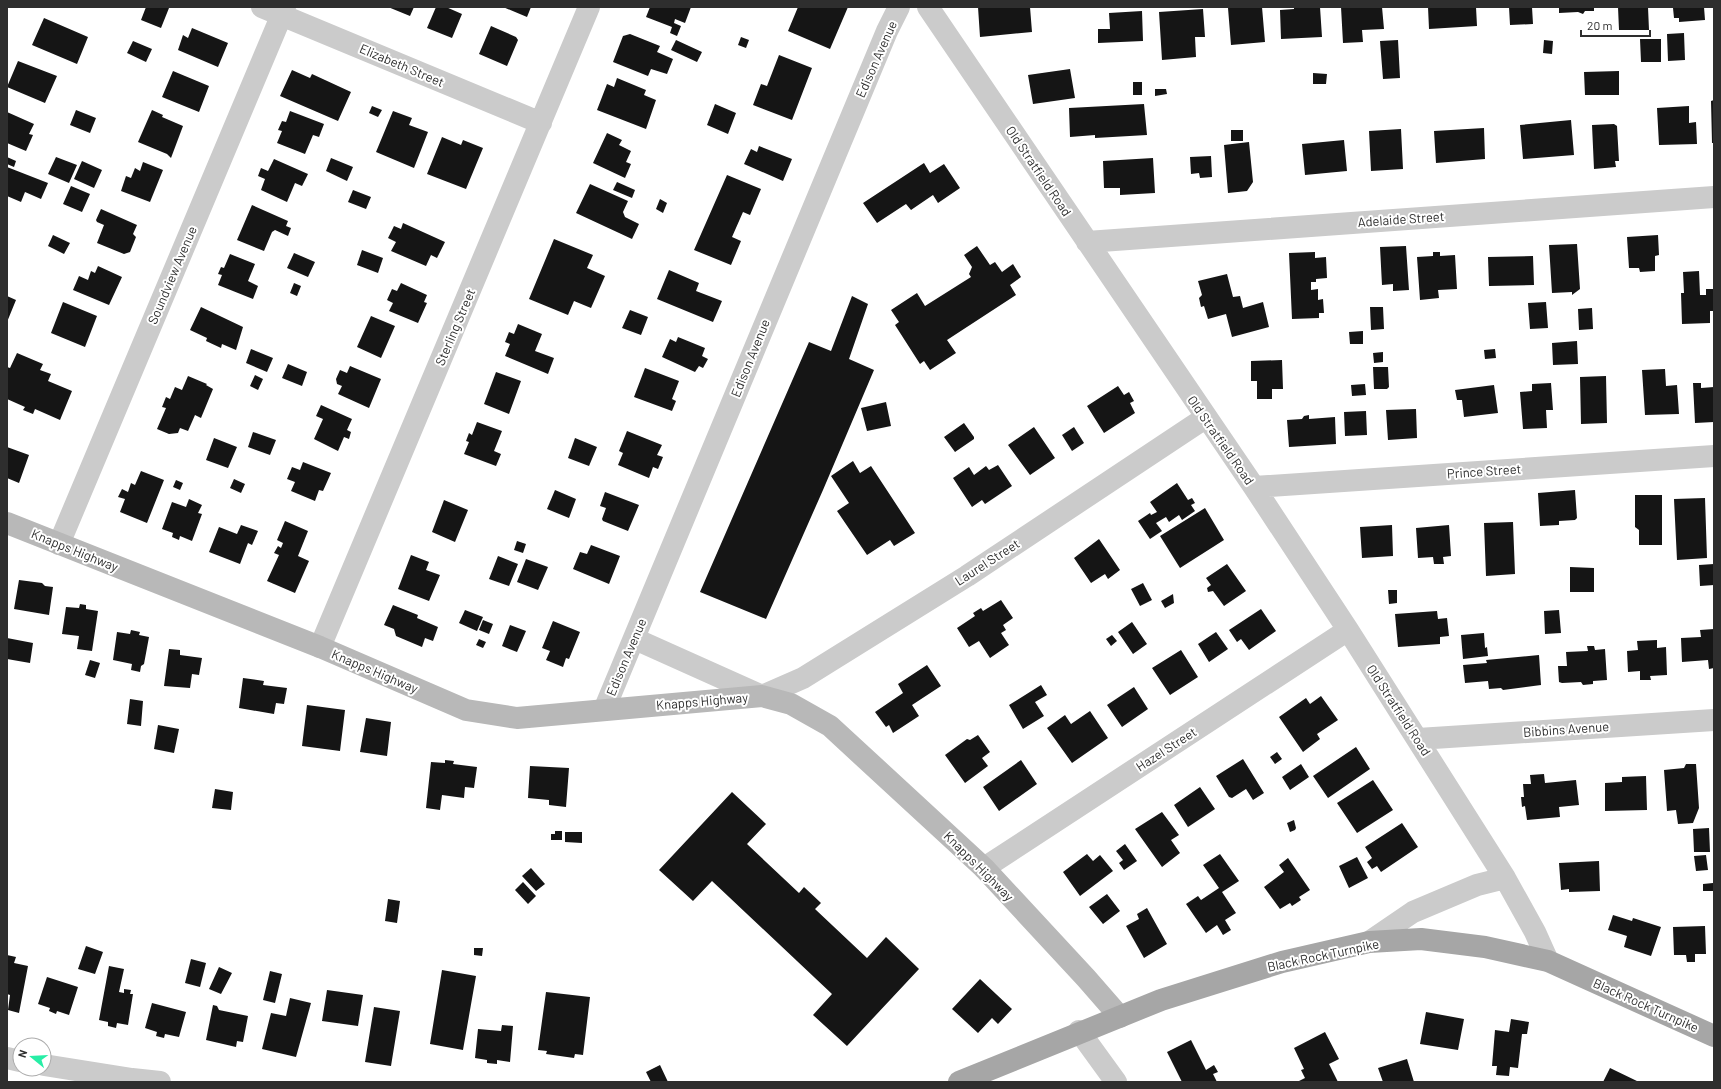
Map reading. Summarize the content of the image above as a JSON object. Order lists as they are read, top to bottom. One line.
{"streets":{"main road":["Black Rock Turnpike"],"street":["Edison Avenue","Elizabeth Street","Old Stratfield Road","Adelaide Street","Soundview Avenue","Sterling Street","Prince Street","Knapps Highway","Laurel Street","Bibbins Avenue","Hazel Street"]},"crossings":[["Edison Avenue","Knapps Highway"],["Elizabeth Street","Soundview Avenue"],["Elizabeth Street","Sterling Street"],["Old Stratfield Road","Adelaide Street"],["Old Stratfield Road","Prince Street"],["Old Stratfield Road","Laurel Street"],["Old Stratfield Road","Bibbins Avenue"],["Old Stratfield Road","Hazel Street"],["Old Stratfield Road","Black Rock Turnpike"],["Soundview Avenue","Knapps Highway"],["Sterling Street","Knapps Highway"],["Knapps Highway","Laurel Street"],["Knapps Highway","Hazel Street"],["Knapps Highway","Black Rock Turnpike"]],"scale_bar":"20 m","north":"left"}
